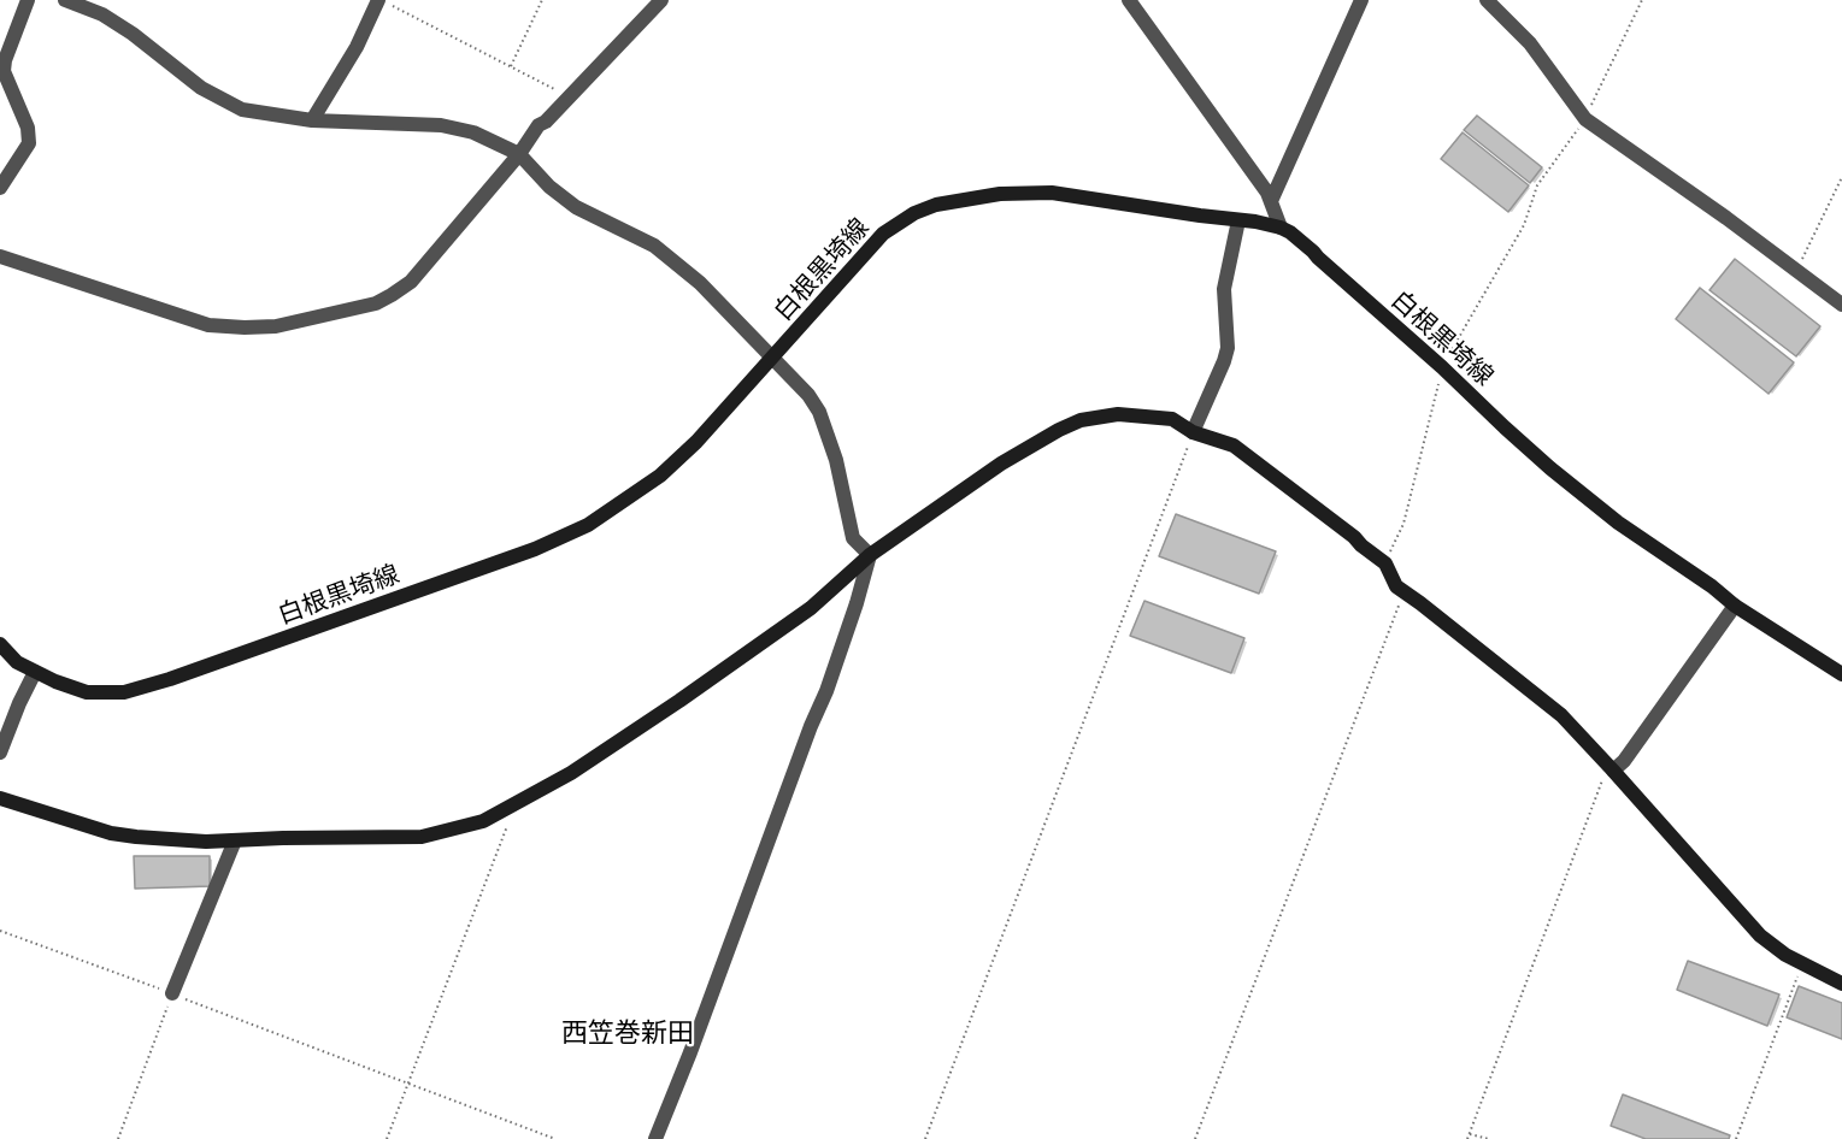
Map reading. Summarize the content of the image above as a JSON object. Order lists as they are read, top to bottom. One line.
{"streets":{"street":["白根黒埼線"]},"districts":["西笠巻新田"]}
